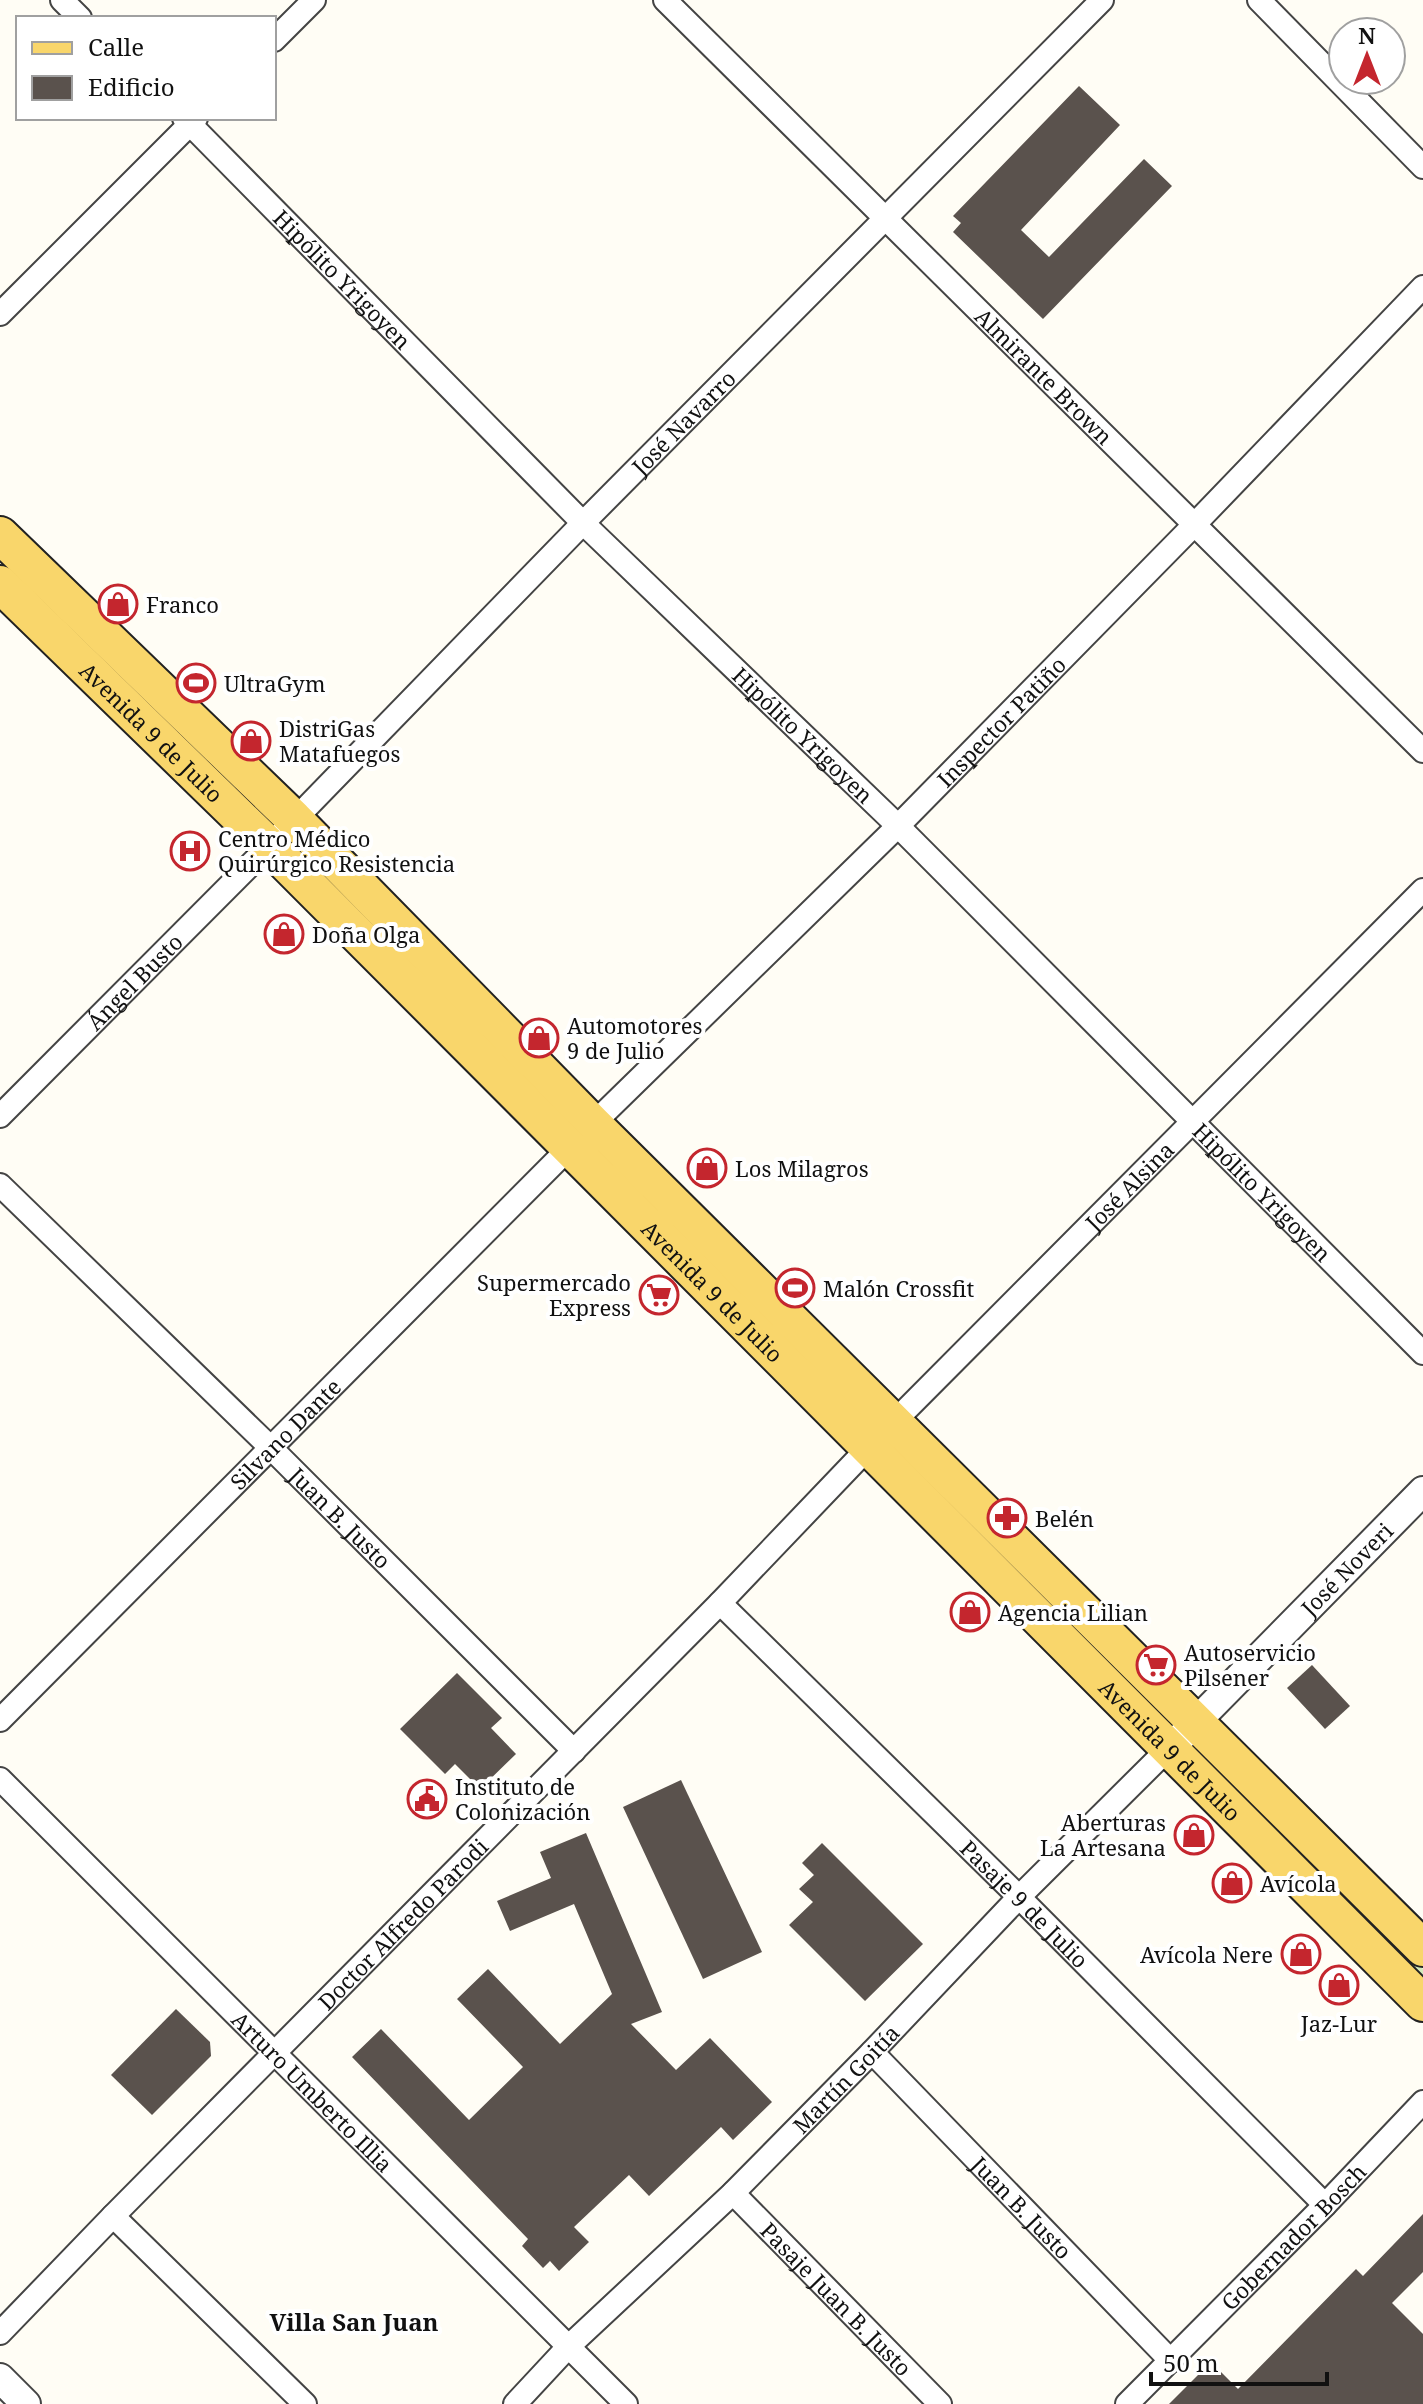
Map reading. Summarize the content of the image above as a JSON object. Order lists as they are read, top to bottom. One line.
{"streets":{"main road":["Avenida 9 de Julio"],"street":["Hipólito Yrigoyen","Almirante Brown","José Navarro","Inspector Patiño","Ángel Busto","José Alsina","Silvano Dante","Juan B. Justo","José Noveri","Pasaje 9 de Julio","Doctor Alfredo Parodi","Martín Goitía","Arturo Umberto Illia","Gobernador Bosch","Pasaje Juan B. Justo"]},"crossings":[["Hipólito Yrigoyen","José Navarro"],["Hipólito Yrigoyen","Inspector Patiño"],["Hipólito Yrigoyen","José Alsina"],["Almirante Brown","José Navarro"],["Almirante Brown","Inspector Patiño"],["José Navarro","Avenida 9 de Julio"],["José Navarro","Ángel Busto"],["Inspector Patiño","Avenida 9 de Julio"],["Inspector Patiño","Silvano Dante"],["Avenida 9 de Julio","Ángel Busto"],["Avenida 9 de Julio","José Alsina"],["Avenida 9 de Julio","Silvano Dante"],["Avenida 9 de Julio","José Noveri"],["Avenida 9 de Julio","Doctor Alfredo Parodi"],["Avenida 9 de Julio","Martín Goitía"],["José Alsina","Doctor Alfredo Parodi"],["Silvano Dante","Juan B. Justo"],["Juan B. Justo","Doctor Alfredo Parodi"],["Juan B. Justo","Martín Goitía"],["Juan B. Justo","Gobernador Bosch"],["José Noveri","Martín Goitía"],["Pasaje 9 de Julio","Doctor Alfredo Parodi"],["Pasaje 9 de Julio","Martín Goitía"],["Pasaje 9 de Julio","Gobernador Bosch"],["Doctor Alfredo Parodi","Arturo Umberto Illia"],["Martín Goitía","Arturo Umberto Illia"],["Martín Goitía","Pasaje Juan B. Justo"]],"districts":["Villa San Juan"],"places":{"shop":["Franco","DistriGas Matafuegos","Doña Olga","Automotores 9 de Julio","Los Milagros","Agencia Lilian","Aberturas La Artesana","Avícola","Avícola Nere","Jaz-Lur"],"sports":["UltraGym","Malón Crossfit"],"hospital":["Centro Médico Quirúrgico Resistencia"],"supermarket":["Supermercado Express","Autoservicio Pilsener"],"pharmacy":["Belén"],"public building":["Instituto de Colonización"]},"legend":["Calle","Edificio"],"scale_bar":"50 m","north":"top"}
